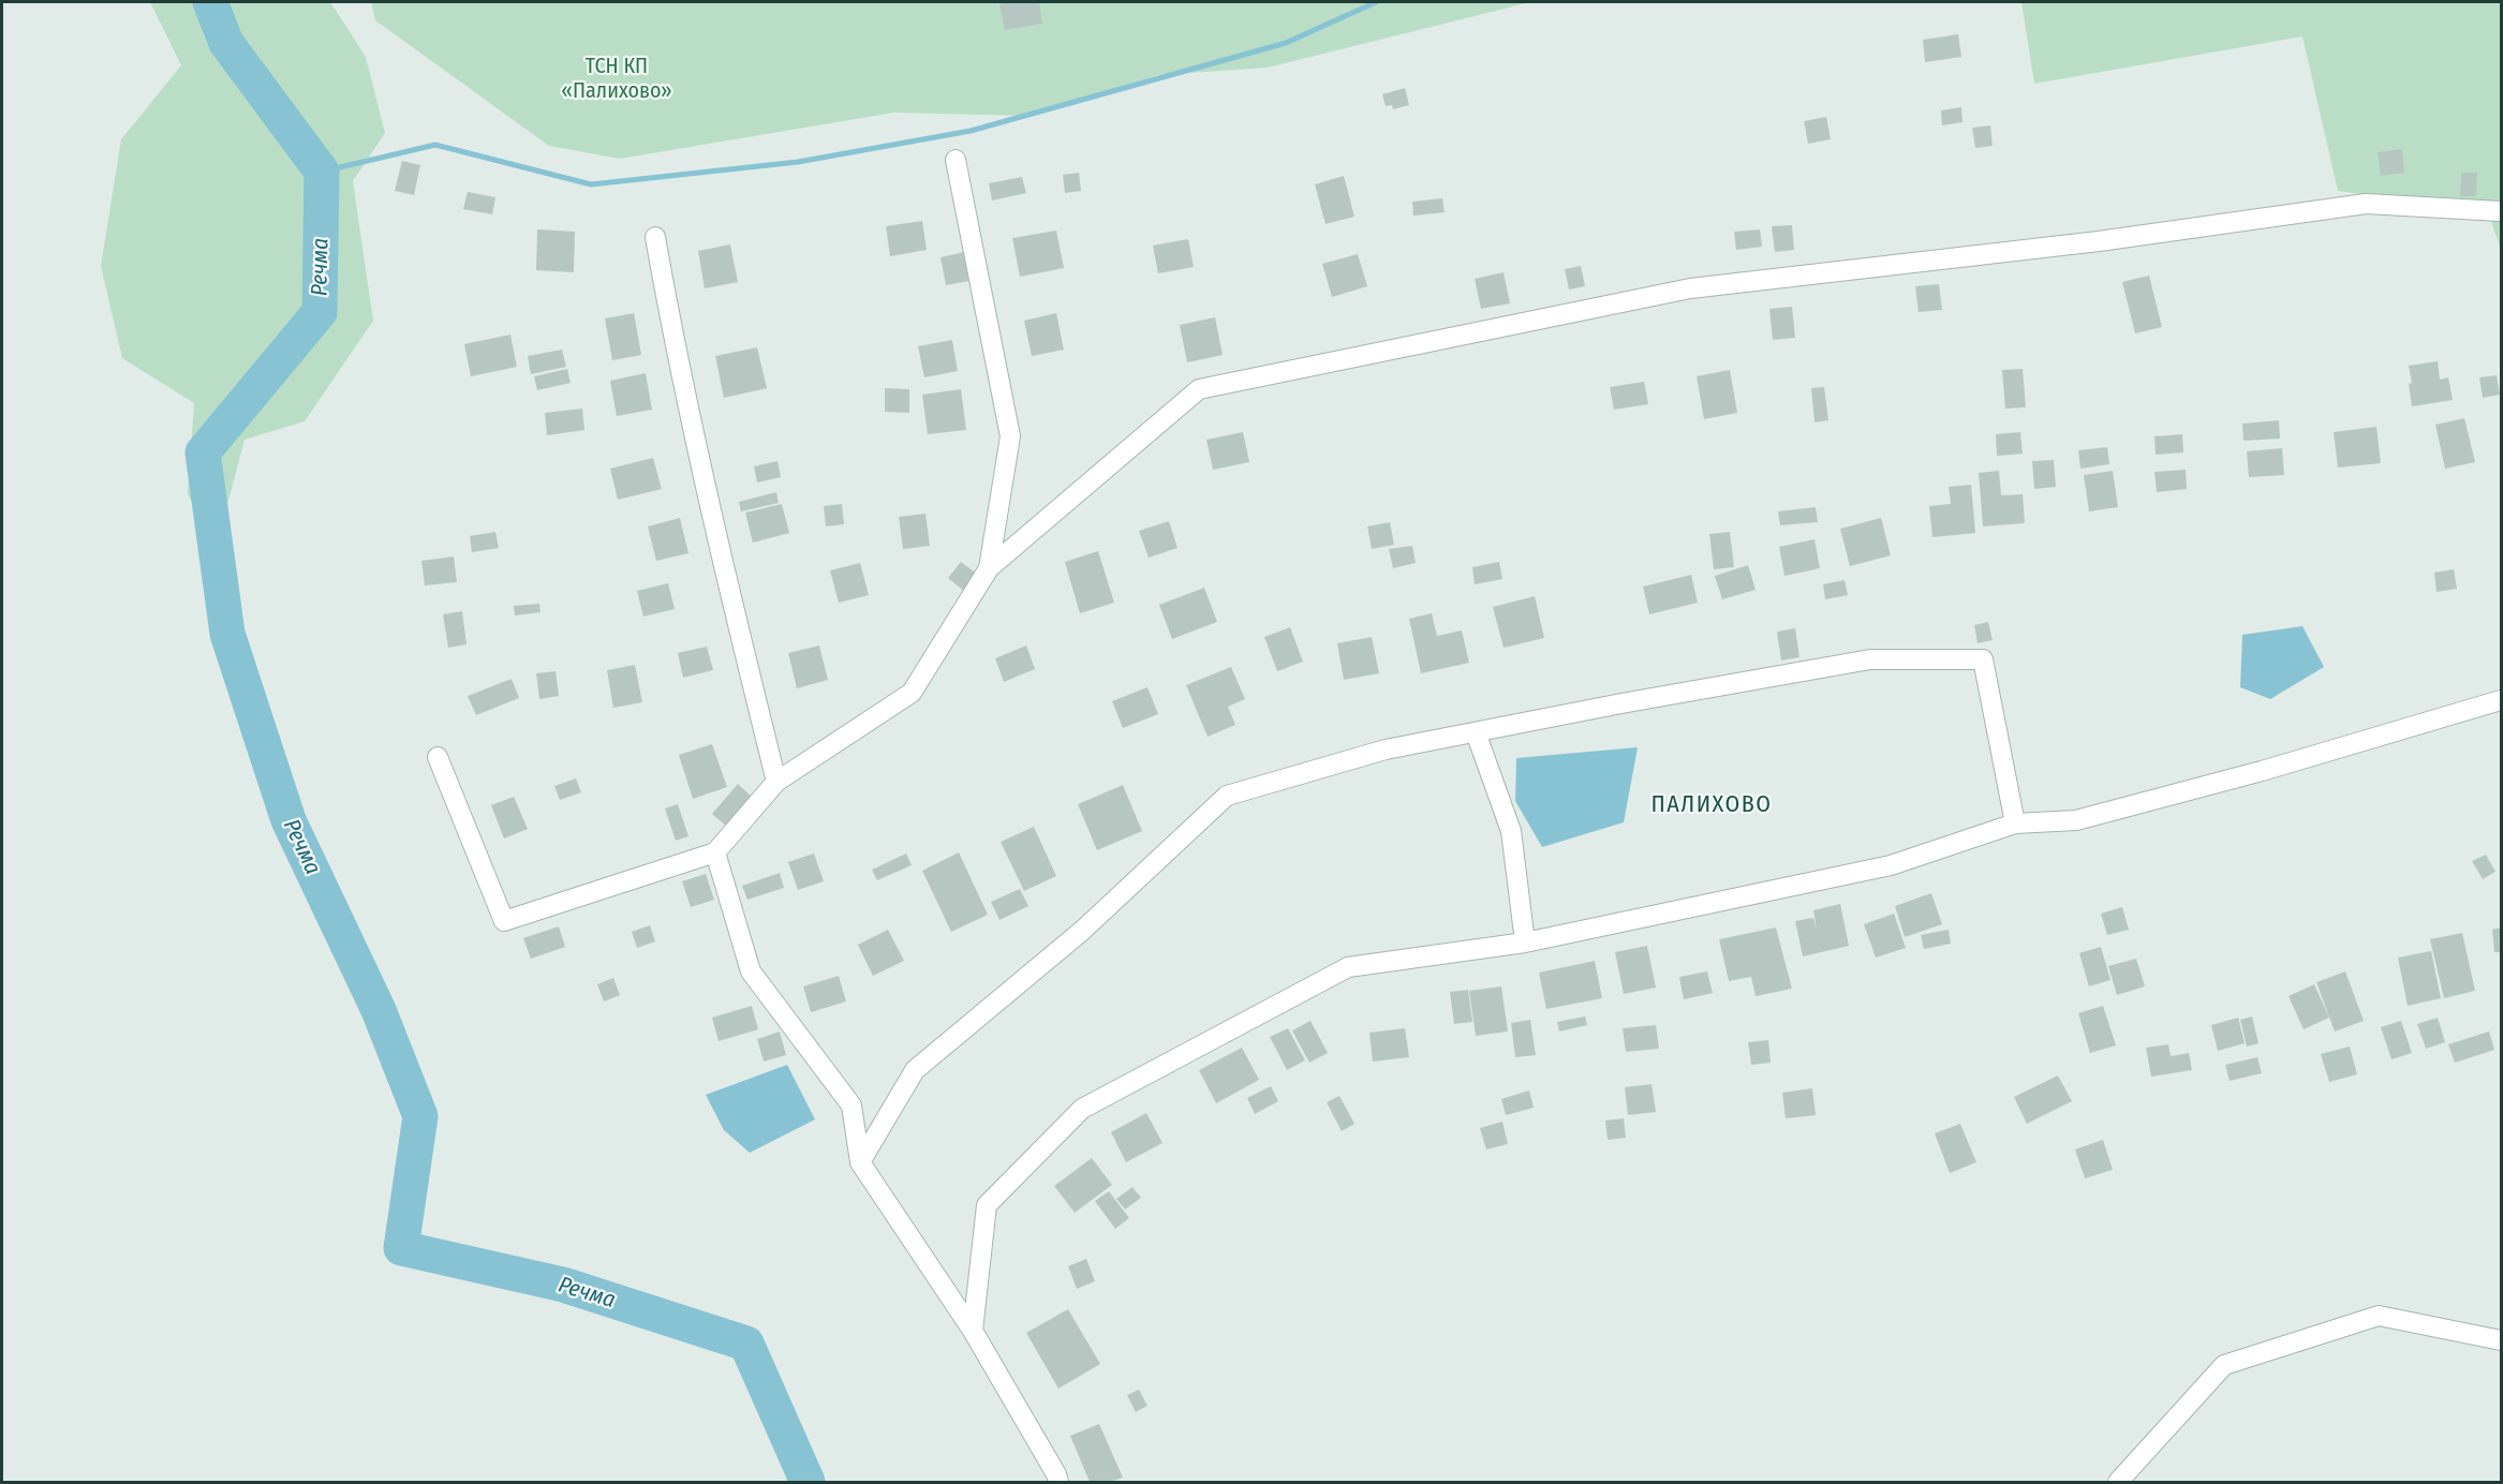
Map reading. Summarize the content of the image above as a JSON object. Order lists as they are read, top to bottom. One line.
{"districts":["ПАЛИХОВО"],"water":["Речма"],"parks":["ТСН КП «Палихово»"]}
